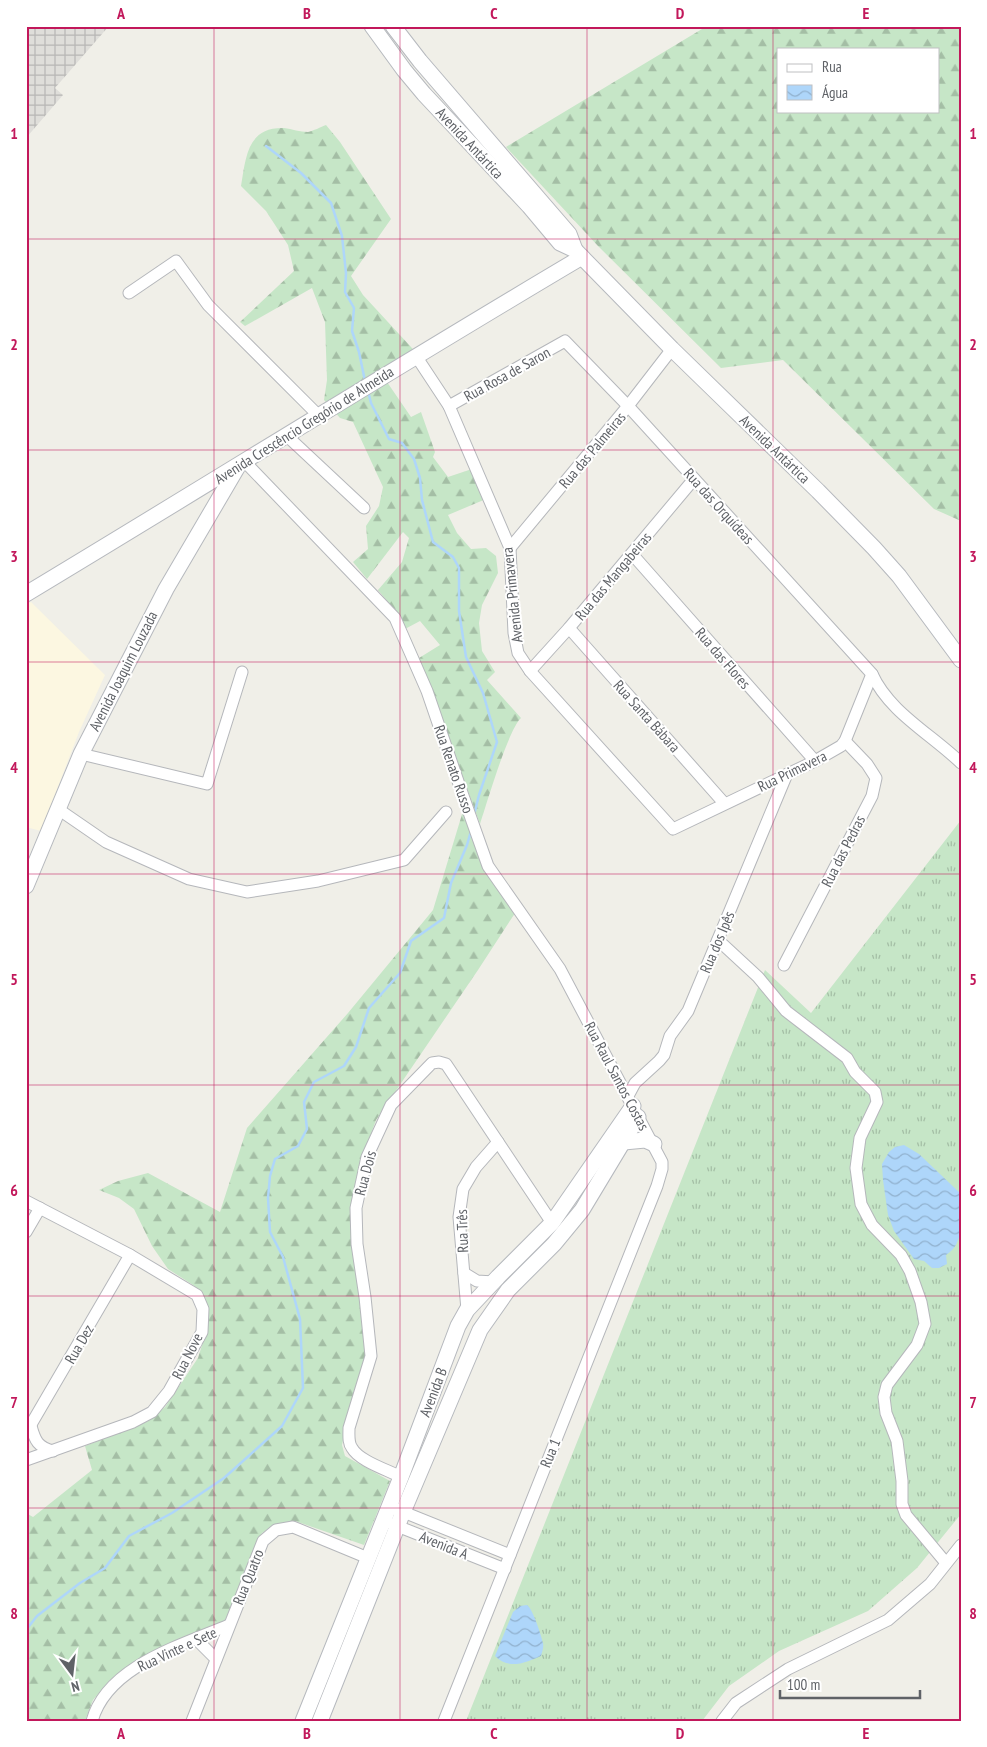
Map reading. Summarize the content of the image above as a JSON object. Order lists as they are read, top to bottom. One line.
{"streets":{"main road":["Avenida Antártica","Avenida Crescêncio Gregório de Almeida","Avenida Joaquim Louzada","Avenida B"],"street":["Rua Rosa de Saron","Rua das Palmeiras","Rua das Orquídeas","Rua das Mangabeiras","Avenida Primavera","Rua das Flores","Rua Santa Bábara","Rua Renato Russo","Rua Primavera","Rua das Pedras","Rua dos Ipês","Rua Raul Santos Costas","Rua Dois","Rua Três","Rua Dez","Rua Nove","Rua 1","Avenida A","Rua Quatro","Rua Vinte e Sete"]},"crossings":[["Avenida Antártica","Avenida Crescêncio Gregório de Almeida"],["Avenida Antártica","Rua das Palmeiras"],["Rua Rosa de Saron","Rua das Orquídeas"],["Rua Rosa de Saron","Avenida Primavera"],["Avenida Crescêncio Gregório de Almeida","Avenida Primavera"],["Avenida Crescêncio Gregório de Almeida","Avenida Joaquim Louzada"],["Avenida Crescêncio Gregório de Almeida","Rua Renato Russo"],["Rua das Palmeiras","Rua das Orquídeas"],["Rua das Palmeiras","Avenida Primavera"],["Rua das Orquídeas","Rua das Mangabeiras"],["Rua das Mangabeiras","Avenida Primavera"],["Rua das Mangabeiras","Rua das Flores"],["Rua das Mangabeiras","Rua Santa Bábara"],["Avenida Primavera","Rua Primavera"],["Rua das Flores","Rua Primavera"],["Avenida Joaquim Louzada","Rua Renato Russo"],["Rua Santa Bábara","Rua Primavera"],["Rua Renato Russo","Rua Raul Santos Costas"],["Rua Primavera","Rua das Pedras"],["Rua Primavera","Rua dos Ipês"],["Rua dos Ipês","Rua Raul Santos Costas"],["Rua dos Ipês","Avenida B"],["Rua Raul Santos Costas","Avenida B"],["Rua Raul Santos Costas","Rua 1"],["Rua Dois","Rua Três"],["Rua Dois","Avenida B"],["Rua Três","Avenida B"],["Rua Dez","Rua Nove"],["Avenida B","Avenida A"],["Avenida B","Rua Quatro"],["Rua 1","Avenida A"],["Rua Quatro","Rua Vinte e Sete"]],"legend":["Rua","Água"],"scale_bar":"100 m","north":"bottom","grid":{"columns":["A","B","C","D","E"],"rows":["1","2","3","4","5","6","7","8"]}}
